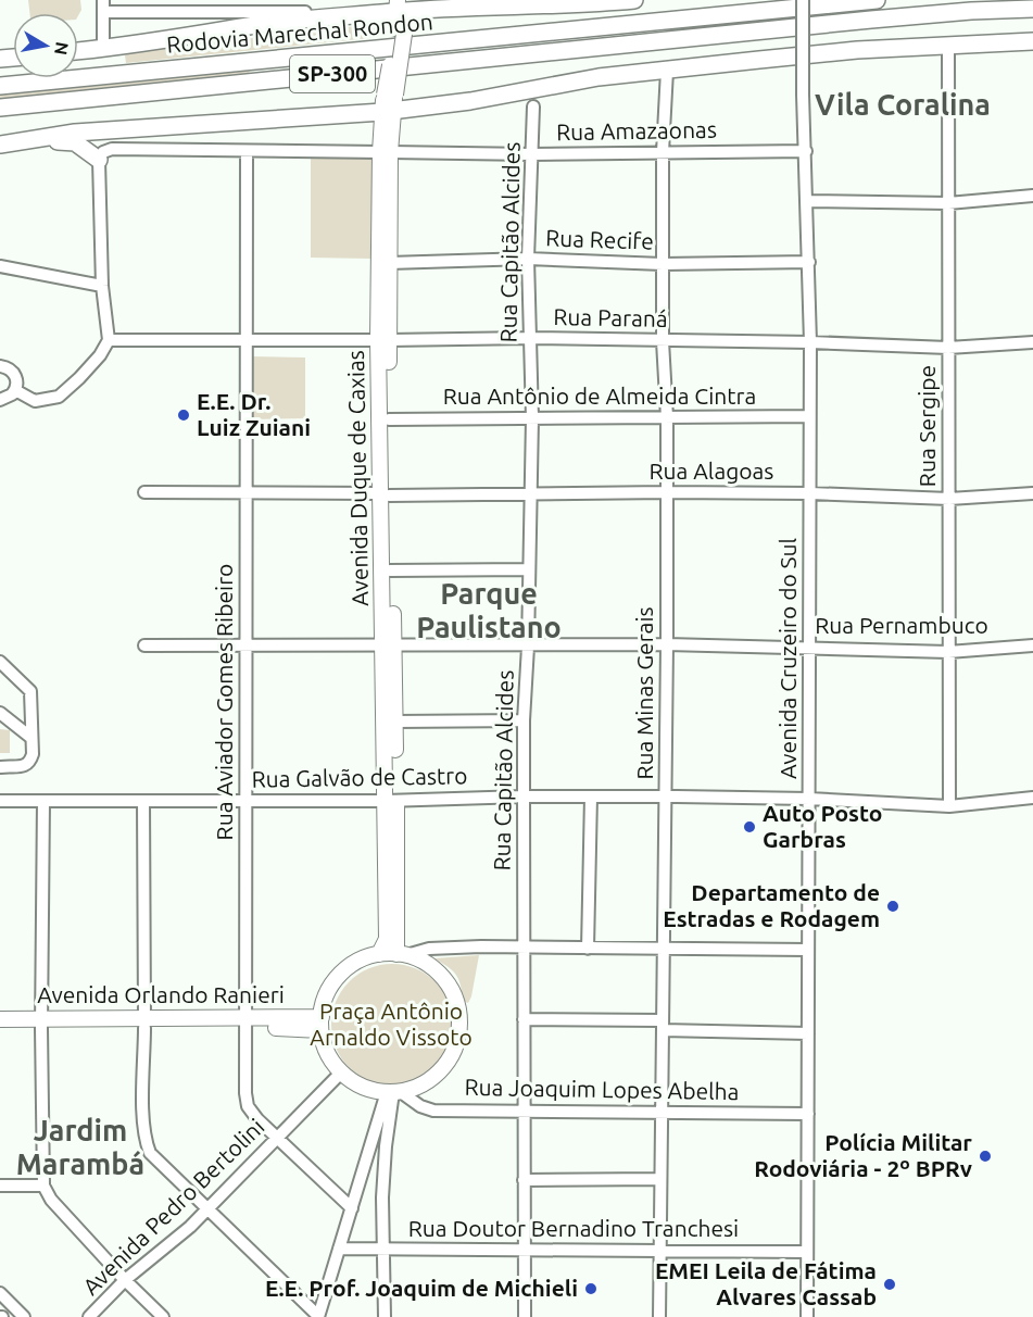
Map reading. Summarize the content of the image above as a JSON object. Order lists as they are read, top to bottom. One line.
{"streets":{"highway":["Rodovia Marechal Rondon","SP-300"],"main road":["Avenida Duque de Caxias","Avenida Orlando Ranieri"],"street":["Rua Amazaonas","Rua Recife","Rua Capitão Alcides","Rua Paraná","Rua Antônio de Almeida Cintra","Rua Sergipe","Rua Alagoas","Rua Pernambuco","Avenida Cruzeiro do Sul","Rua Minas Gerais","Rua Aviador Gomes Ribeiro","Rua Galvão de Castro","Rua Joaquim Lopes Abelha","Avenida Pedro Bertolini","Rua Doutor Bernadino Tranchesi"]},"crossings":[["Rua Amazaonas","Rua Capitão Alcides"],["Rua Amazaonas","Avenida Duque de Caxias"],["Rua Amazaonas","Avenida Cruzeiro do Sul"],["Rua Amazaonas","Rua Minas Gerais"],["Rua Amazaonas","Rua Aviador Gomes Ribeiro"],["Rua Recife","Rua Capitão Alcides"],["Rua Recife","Avenida Duque de Caxias"],["Rua Recife","Avenida Cruzeiro do Sul"],["Rua Recife","Rua Minas Gerais"],["Rua Capitão Alcides","Rua Paraná"],["Rua Capitão Alcides","Rua Antônio de Almeida Cintra"],["Rua Capitão Alcides","Rua Alagoas"],["Rua Capitão Alcides","Rua Pernambuco"],["Rua Capitão Alcides","Rua Galvão de Castro"],["Rua Capitão Alcides","Rua Joaquim Lopes Abelha"],["Rua Capitão Alcides","Rua Doutor Bernadino Tranchesi"],["Rua Paraná","Rua Sergipe"],["Rua Paraná","Avenida Duque de Caxias"],["Rua Paraná","Avenida Cruzeiro do Sul"],["Rua Paraná","Rua Minas Gerais"],["Rua Paraná","Rua Aviador Gomes Ribeiro"],["Rua Antônio de Almeida Cintra","Avenida Duque de Caxias"],["Rua Antônio de Almeida Cintra","Avenida Cruzeiro do Sul"],["Rua Antônio de Almeida Cintra","Rua Minas Gerais"],["Rua Sergipe","Rua Alagoas"],["Rua Sergipe","Rua Pernambuco"],["Rua Sergipe","Rua Galvão de Castro"],["Rua Alagoas","Avenida Duque de Caxias"],["Rua Alagoas","Avenida Cruzeiro do Sul"],["Rua Alagoas","Rua Minas Gerais"],["Rua Alagoas","Rua Aviador Gomes Ribeiro"],["Avenida Duque de Caxias","Rua Pernambuco"],["Avenida Duque de Caxias","Rua Galvão de Castro"],["Avenida Duque de Caxias","Avenida Orlando Ranieri"],["Avenida Duque de Caxias","Rua Joaquim Lopes Abelha"],["Avenida Duque de Caxias","Avenida Pedro Bertolini"],["Rua Pernambuco","Avenida Cruzeiro do Sul"],["Rua Pernambuco","Rua Minas Gerais"],["Rua Pernambuco","Rua Aviador Gomes Ribeiro"],["Avenida Cruzeiro do Sul","Rua Galvão de Castro"],["Avenida Cruzeiro do Sul","Rua Joaquim Lopes Abelha"],["Avenida Cruzeiro do Sul","Rua Doutor Bernadino Tranchesi"],["Rua Minas Gerais","Rua Galvão de Castro"],["Rua Minas Gerais","Rua Joaquim Lopes Abelha"],["Rua Minas Gerais","Rua Doutor Bernadino Tranchesi"],["Rua Aviador Gomes Ribeiro","Rua Galvão de Castro"],["Rua Aviador Gomes Ribeiro","Avenida Orlando Ranieri"],["Rua Aviador Gomes Ribeiro","Avenida Pedro Bertolini"],["Avenida Orlando Ranieri","Rua Joaquim Lopes Abelha"],["Avenida Orlando Ranieri","Avenida Pedro Bertolini"],["Rua Joaquim Lopes Abelha","Avenida Pedro Bertolini"]],"districts":["Vila Coralina","Parque Paulistano","Jardim Marambá"],"parks":["Praça Antônio Arnaldo Vissoto"],"places":["E.E. Dr. Luiz Zuiani","Auto Posto Garbras","Departamento de Estradas e Rodagem","Polícia Militar Rodoviária - 2º BPRv","EMEI Leila de Fátima Alvares Cassab","E.E. Prof. Joaquim de Michieli"],"north":"right"}
